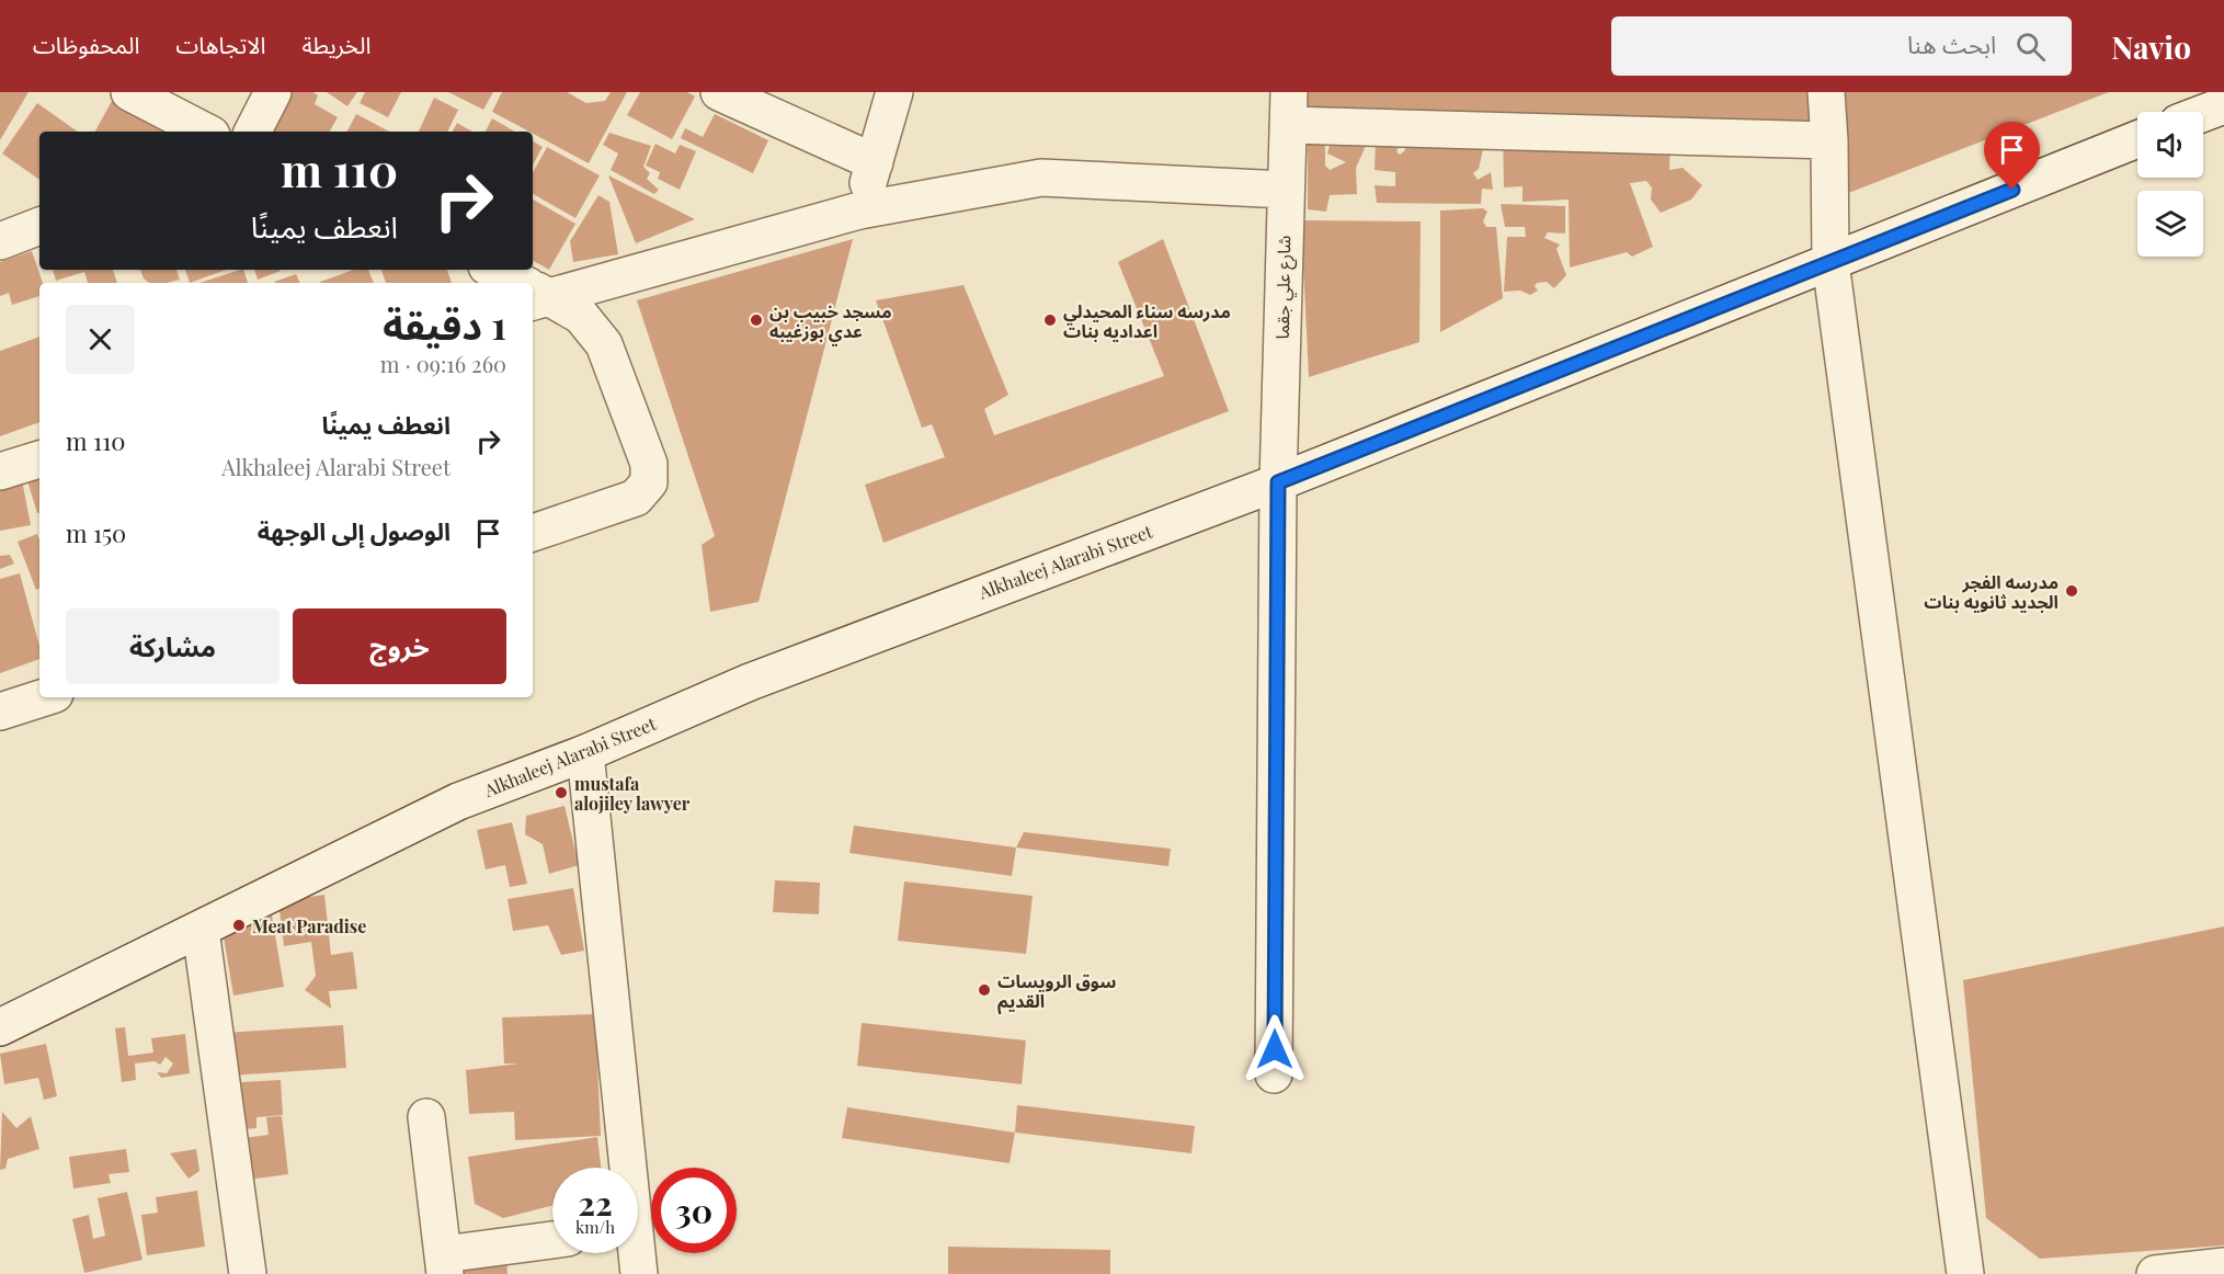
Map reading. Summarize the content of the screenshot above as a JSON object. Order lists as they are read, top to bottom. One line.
{"streets":{"street":["شارع علي جقما","Alkhaleej Alarabi Street"]},"crossings":[["شارع علي جقما","Alkhaleej Alarabi Street"]],"places":["مسجد خبيب بن عدي بوزغيبه","مدرسه سناء المحيدلي اعداديه بنات","مدرسه الفجر الجديد ثانويه بنات","mustafa alojiley lawyer","Meat Paradise","سوق الرويسات القديم"],"page":{"header":"Navio","search":"ابحث هنا","nav":["الخريطة","الاتجاهات","المحفوظات"],"turn":["110 m","انعطف يمينًا"],"heading":["1 دقيقة","260 m · 09:16"],"list":[{"name":"انعطف يمينًا","note":"Alkhaleej Alarabi Street","value":"110 m"},{"name":"الوصول إلى الوجهة","value":"150 m"}],"buttons":["خروج","مشاركة"],"speed":"22 km/h","limit":"30"}}
